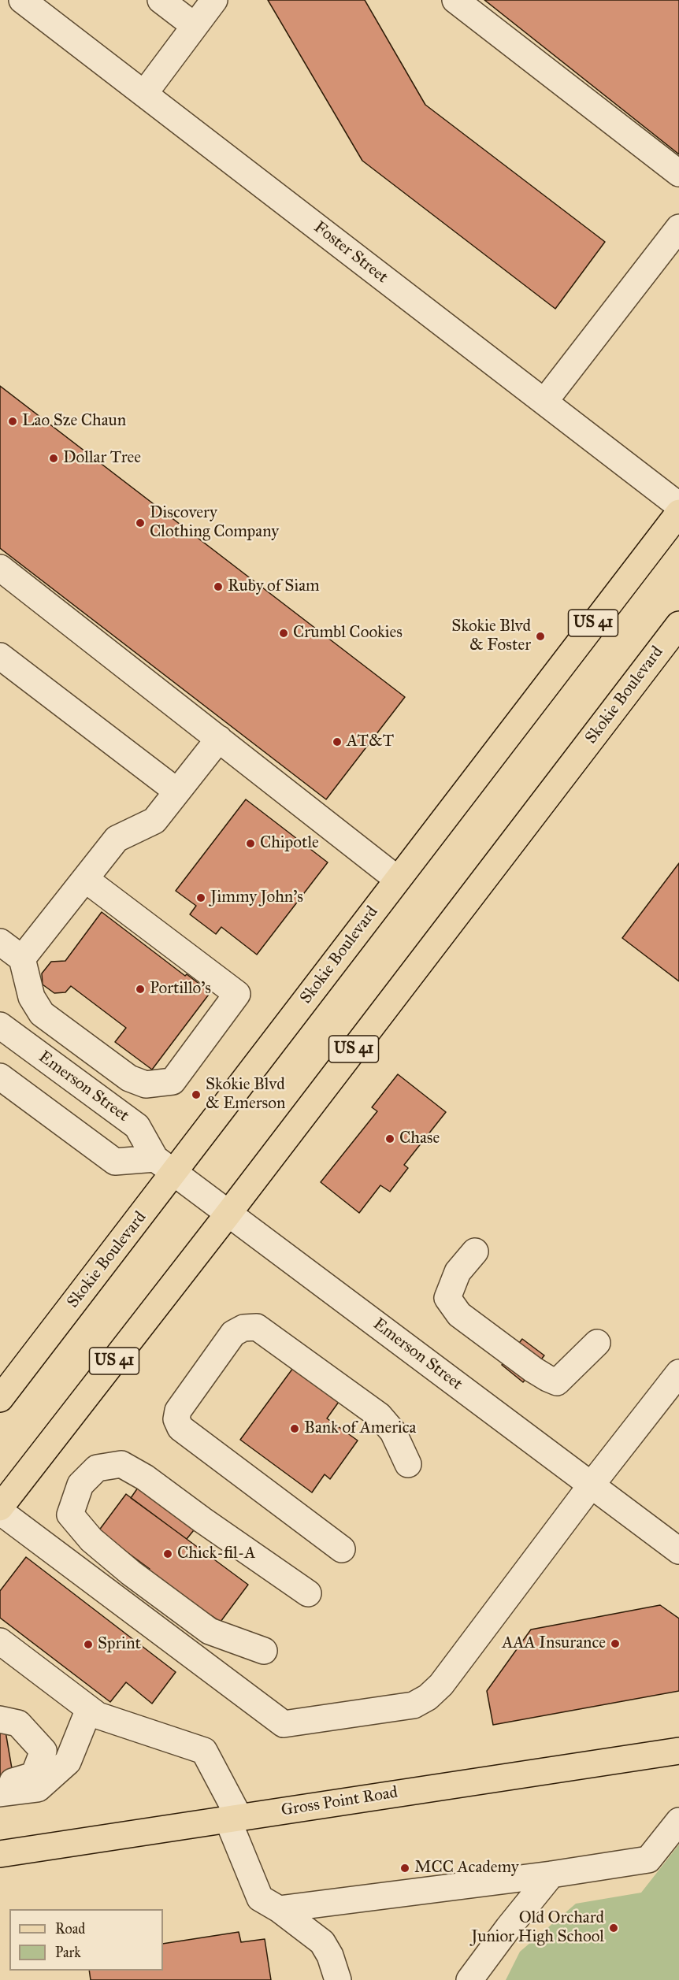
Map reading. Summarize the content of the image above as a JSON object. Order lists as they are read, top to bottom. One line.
{"streets":{"main road":["US 41","Skokie Boulevard","Gross Point Road"],"street":["Foster Street","Emerson Street"]},"crossings":[["Skokie Boulevard","Emerson Street"]],"places":["Lao Sze Chaun","Dollar Tree","Discovery Clothing Company","Ruby of Siam","Crumbl Cookies","Skokie Blvd & Foster","AT&T","Chipotle","Jimmy John's","Portillo's","Skokie Blvd & Emerson","Chase","Bank of America","Chick-fil-A","AAA Insurance","Sprint","MCC Academy","Old Orchard Junior High School"],"legend":["Road","Park"]}
